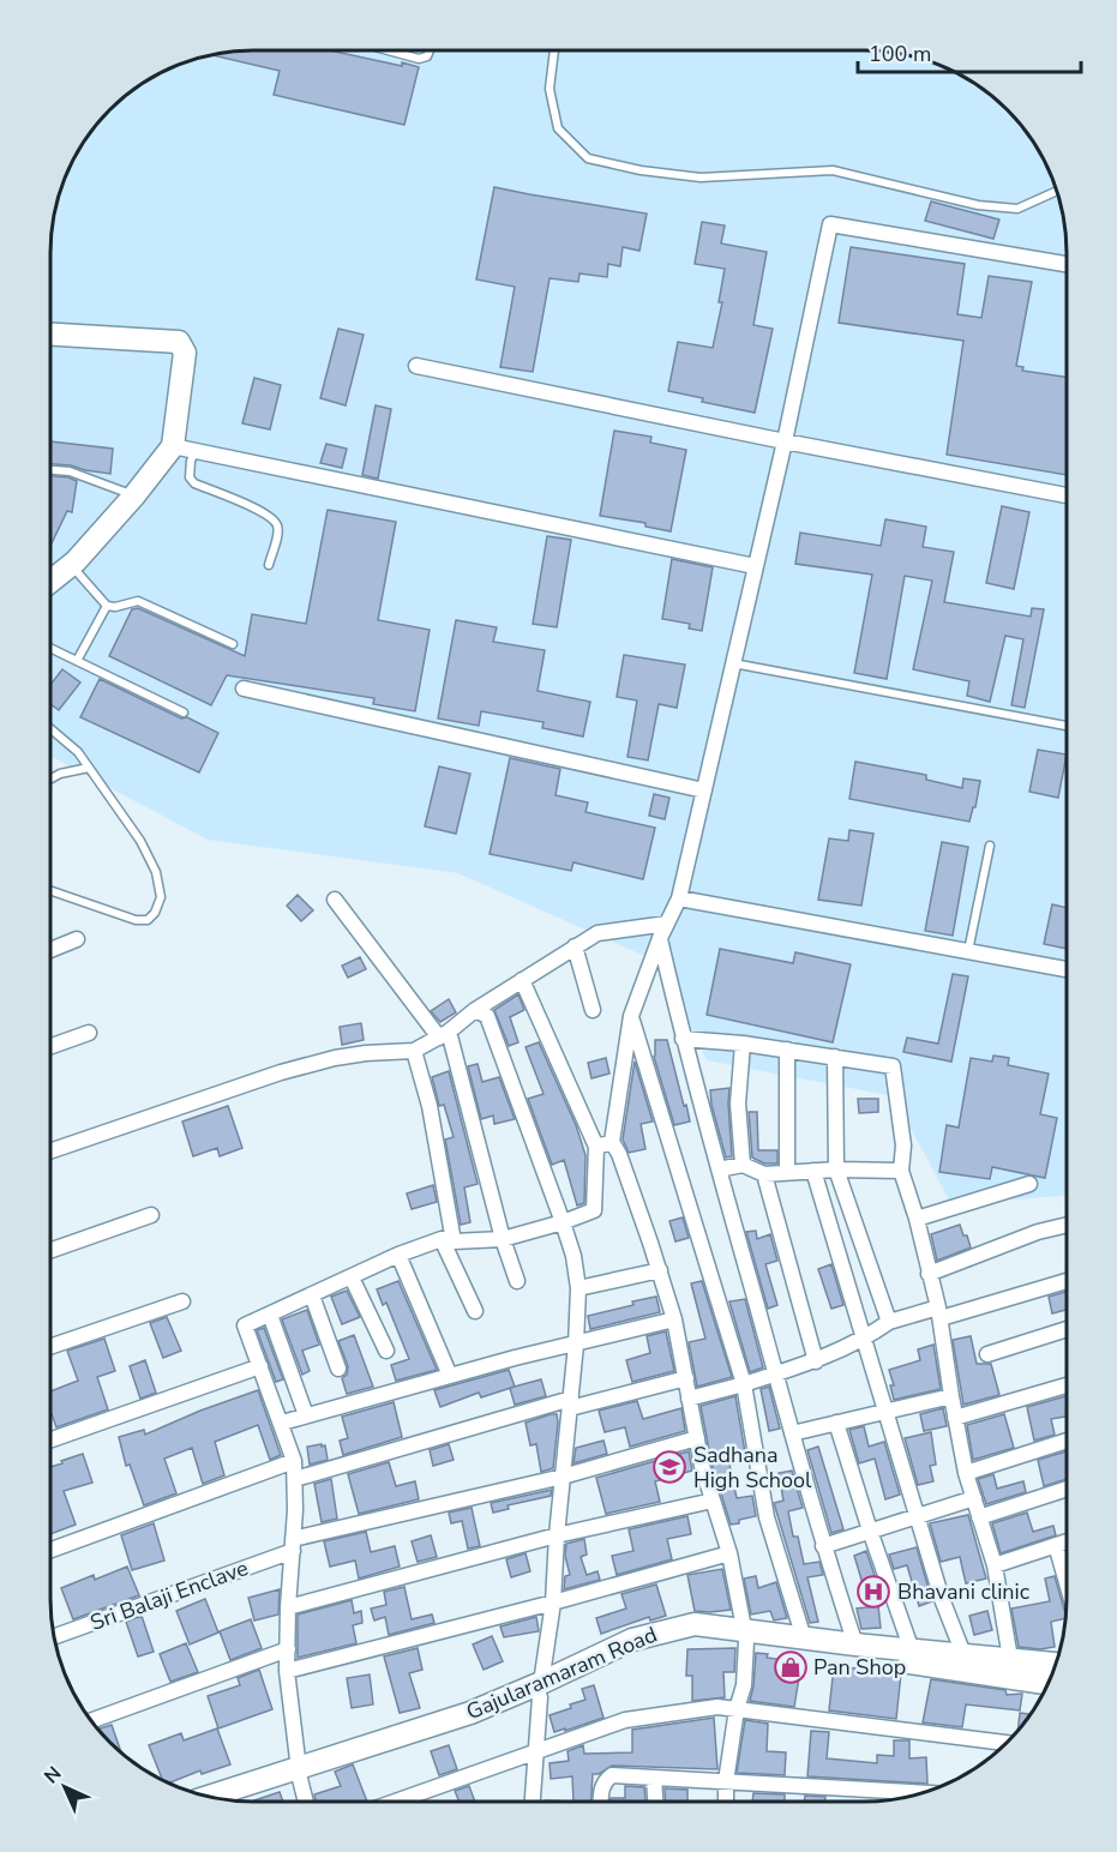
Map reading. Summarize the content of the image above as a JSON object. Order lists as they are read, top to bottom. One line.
{"streets":{"main road":["Gajularamaram Road"],"street":["Sri Balaji Enclave"]},"places":{"school or university":["Sadhana High School"],"hospital":["Bhavani clinic"],"shop":["Pan Shop"]},"scale_bar":"100 m","north":"top left"}
